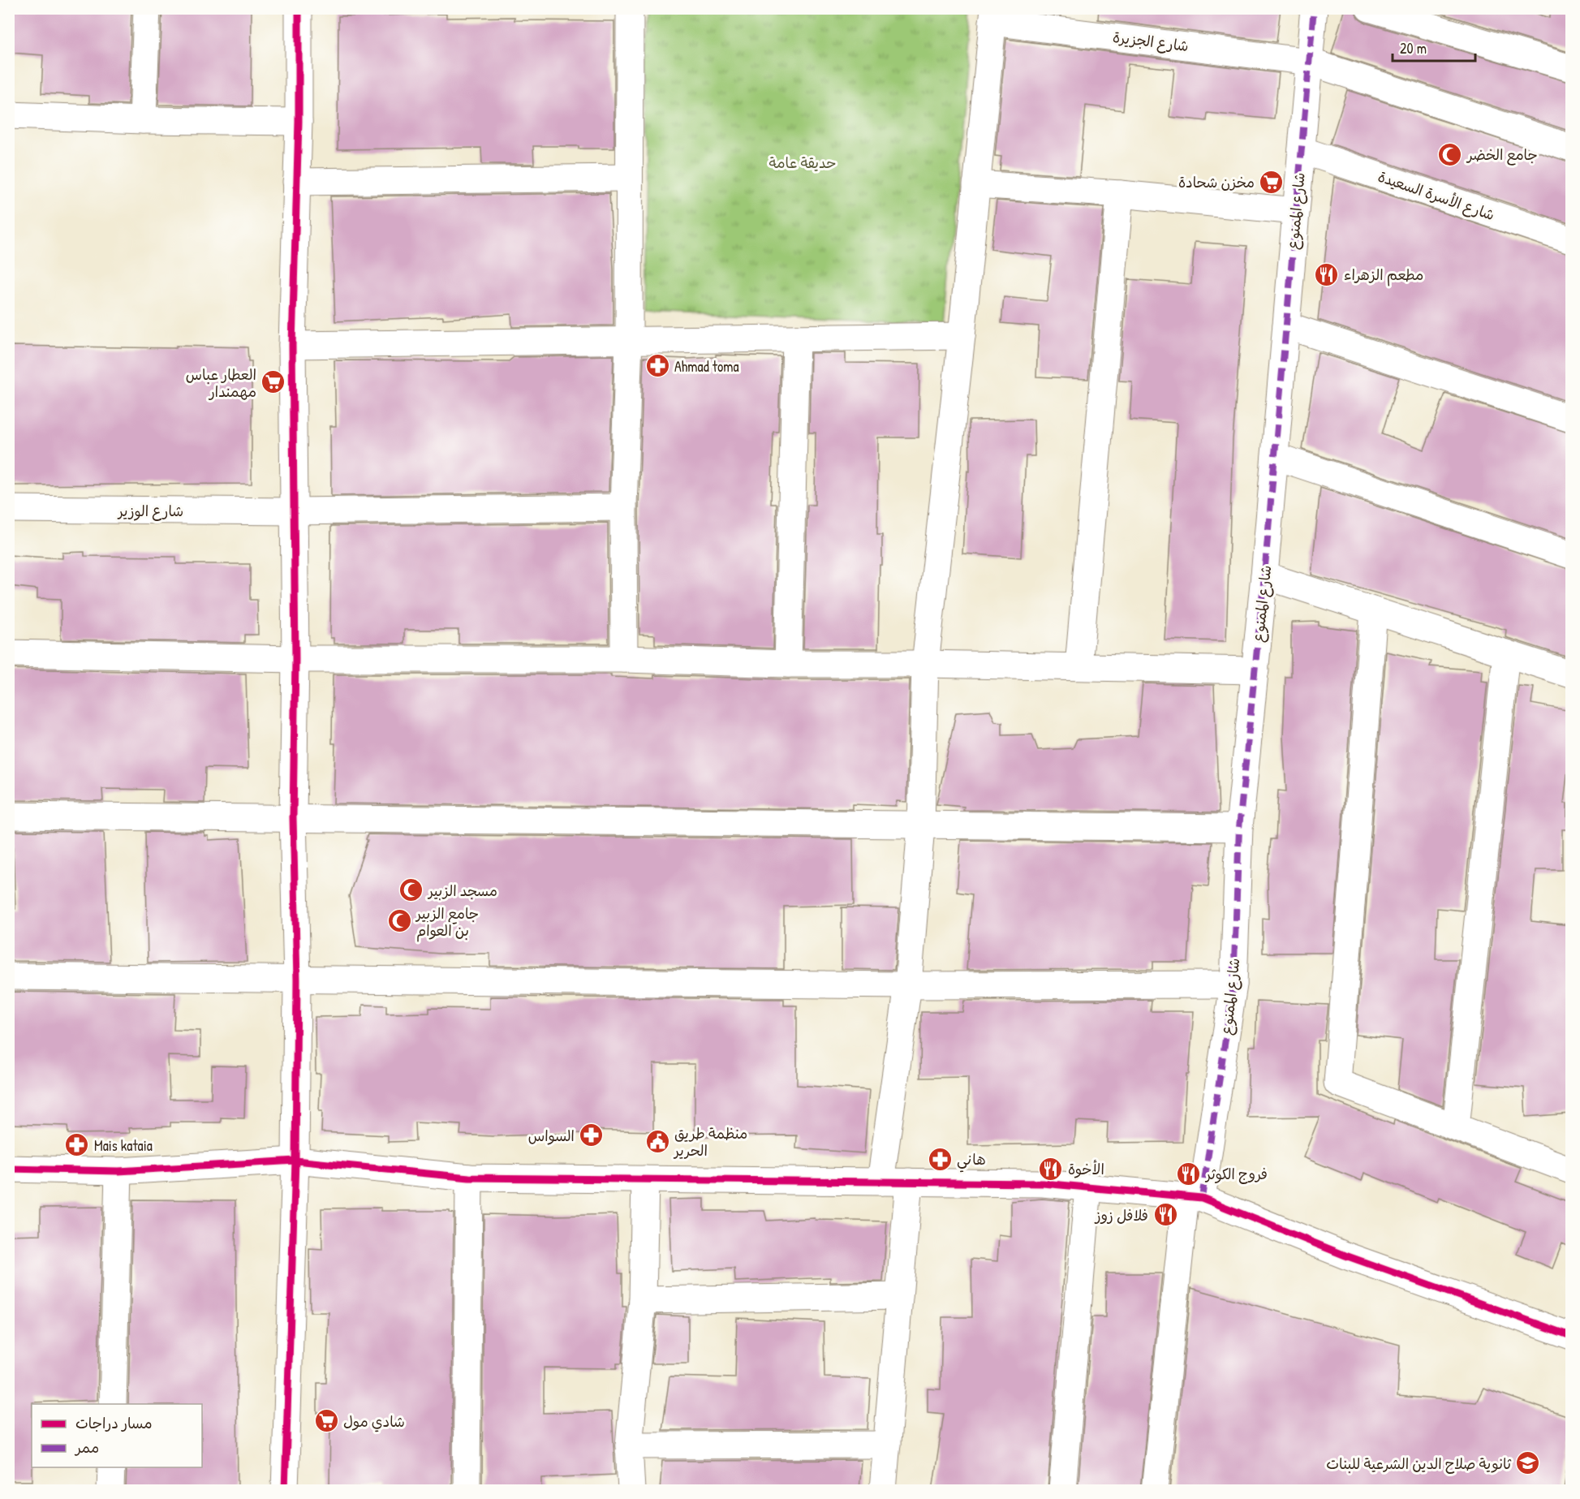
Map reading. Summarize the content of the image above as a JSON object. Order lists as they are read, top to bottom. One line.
{"streets":{"street":["شارع الجزيرة","شارع الأسرة السعيدة","شارع الممنوع","شارع الوزير"]},"crossings":[["شارع الجزيرة","شارع الممنوع"],["شارع الأسرة السعيدة","شارع الممنوع"]],"parks":["حديقة عامة"],"places":{"mosque":["جامع الخضر","مسجد الزبير","جامع الزبير بن العوام"],"supermarket":["مخزن شحادة","العطار عباس مهمندار","شادي مول"],"restaurant":["مطعم الزهراء","الأخوة","فروج الكوثر","فلافل زوز"],"pharmacy":["Ahmad toma","السواس","Mais kataia","هاني"],"public building":["منظمة طريق الحرير"],"school or university":["ثانوية صلاح الدين الشرعية للبنات"]},"legend":["مسار دراجات","ممر"],"scale_bar":"20 m"}
